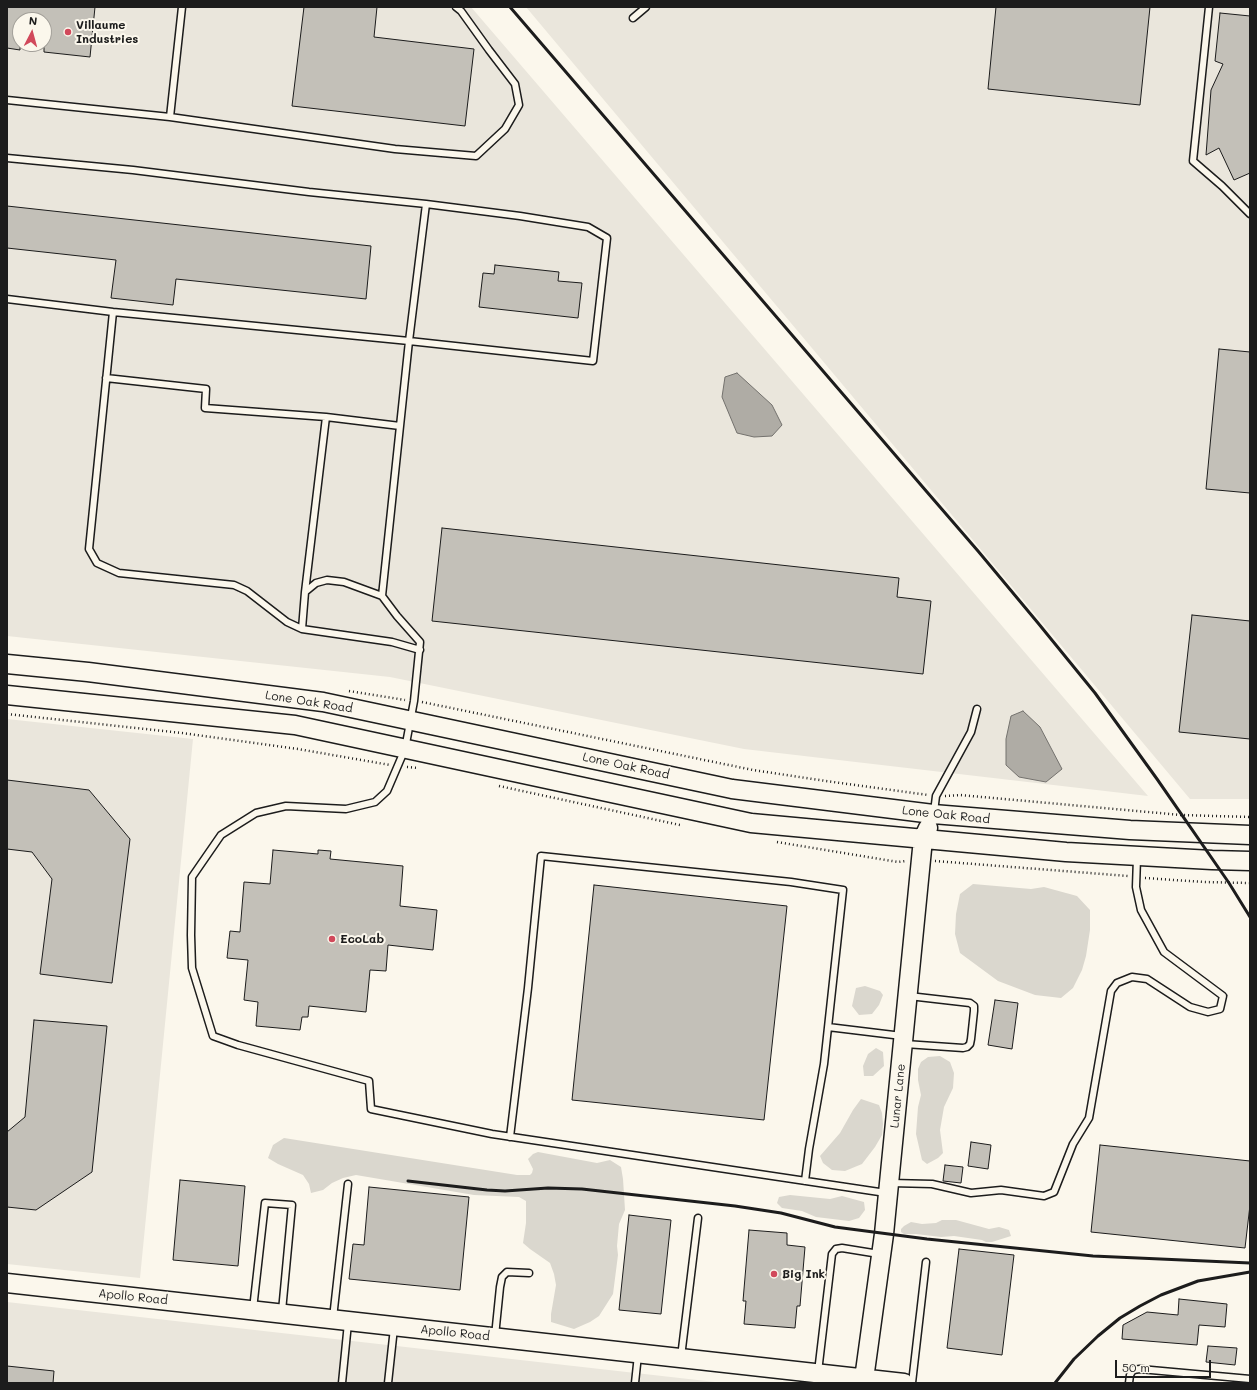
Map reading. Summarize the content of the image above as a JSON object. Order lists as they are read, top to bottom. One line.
{"streets":{"main road":["Lone Oak Road","Lunar Lane","Apollo Road"]},"crossings":[["Lone Oak Road","Lunar Lane"],["Lunar Lane","Apollo Road"]],"places":["Villaume Industries","EcoLab","Big Ink"],"scale_bar":"50 m","north":"top"}
